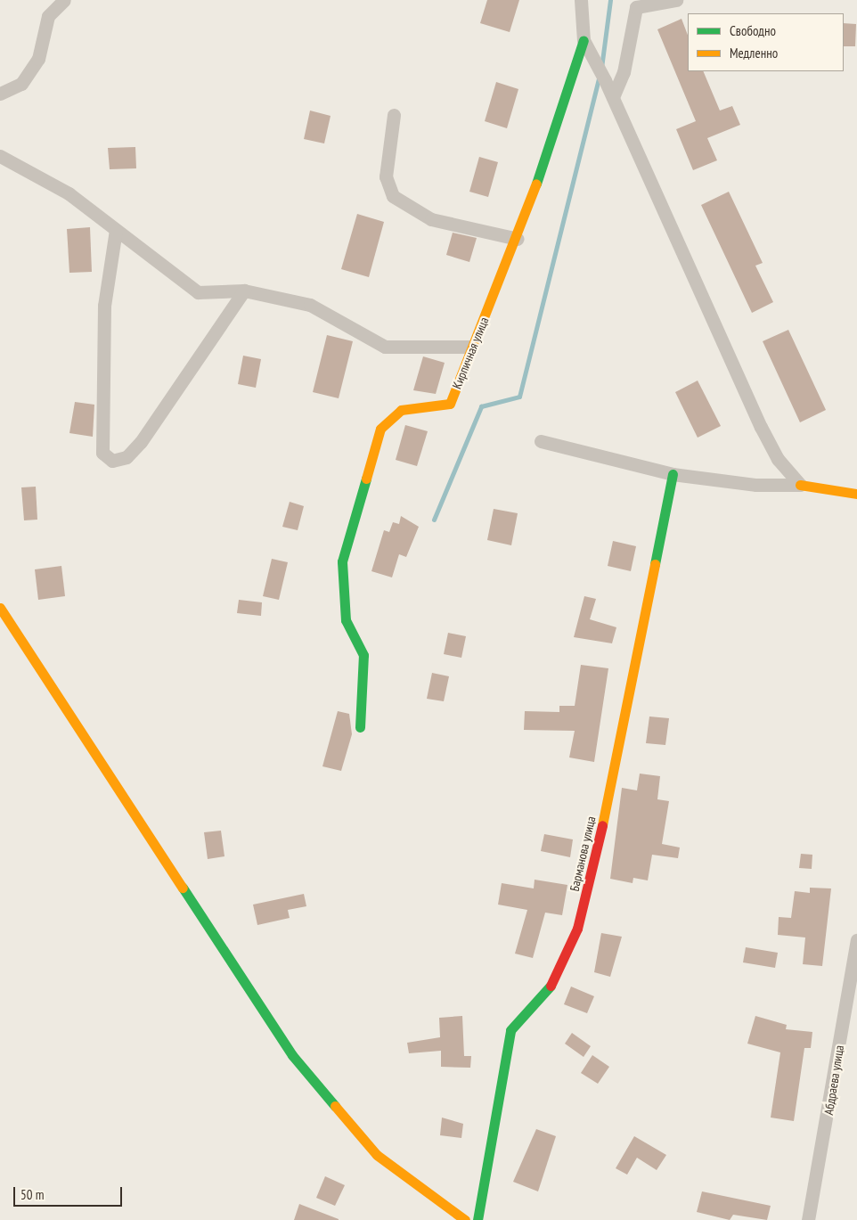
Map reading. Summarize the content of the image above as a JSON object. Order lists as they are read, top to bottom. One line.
{"streets":{"street":["Кирпичная улица","Барманова улица","Абдраева улица"]},"legend":["Свободно","Медленно"],"scale_bar":"50 m"}
